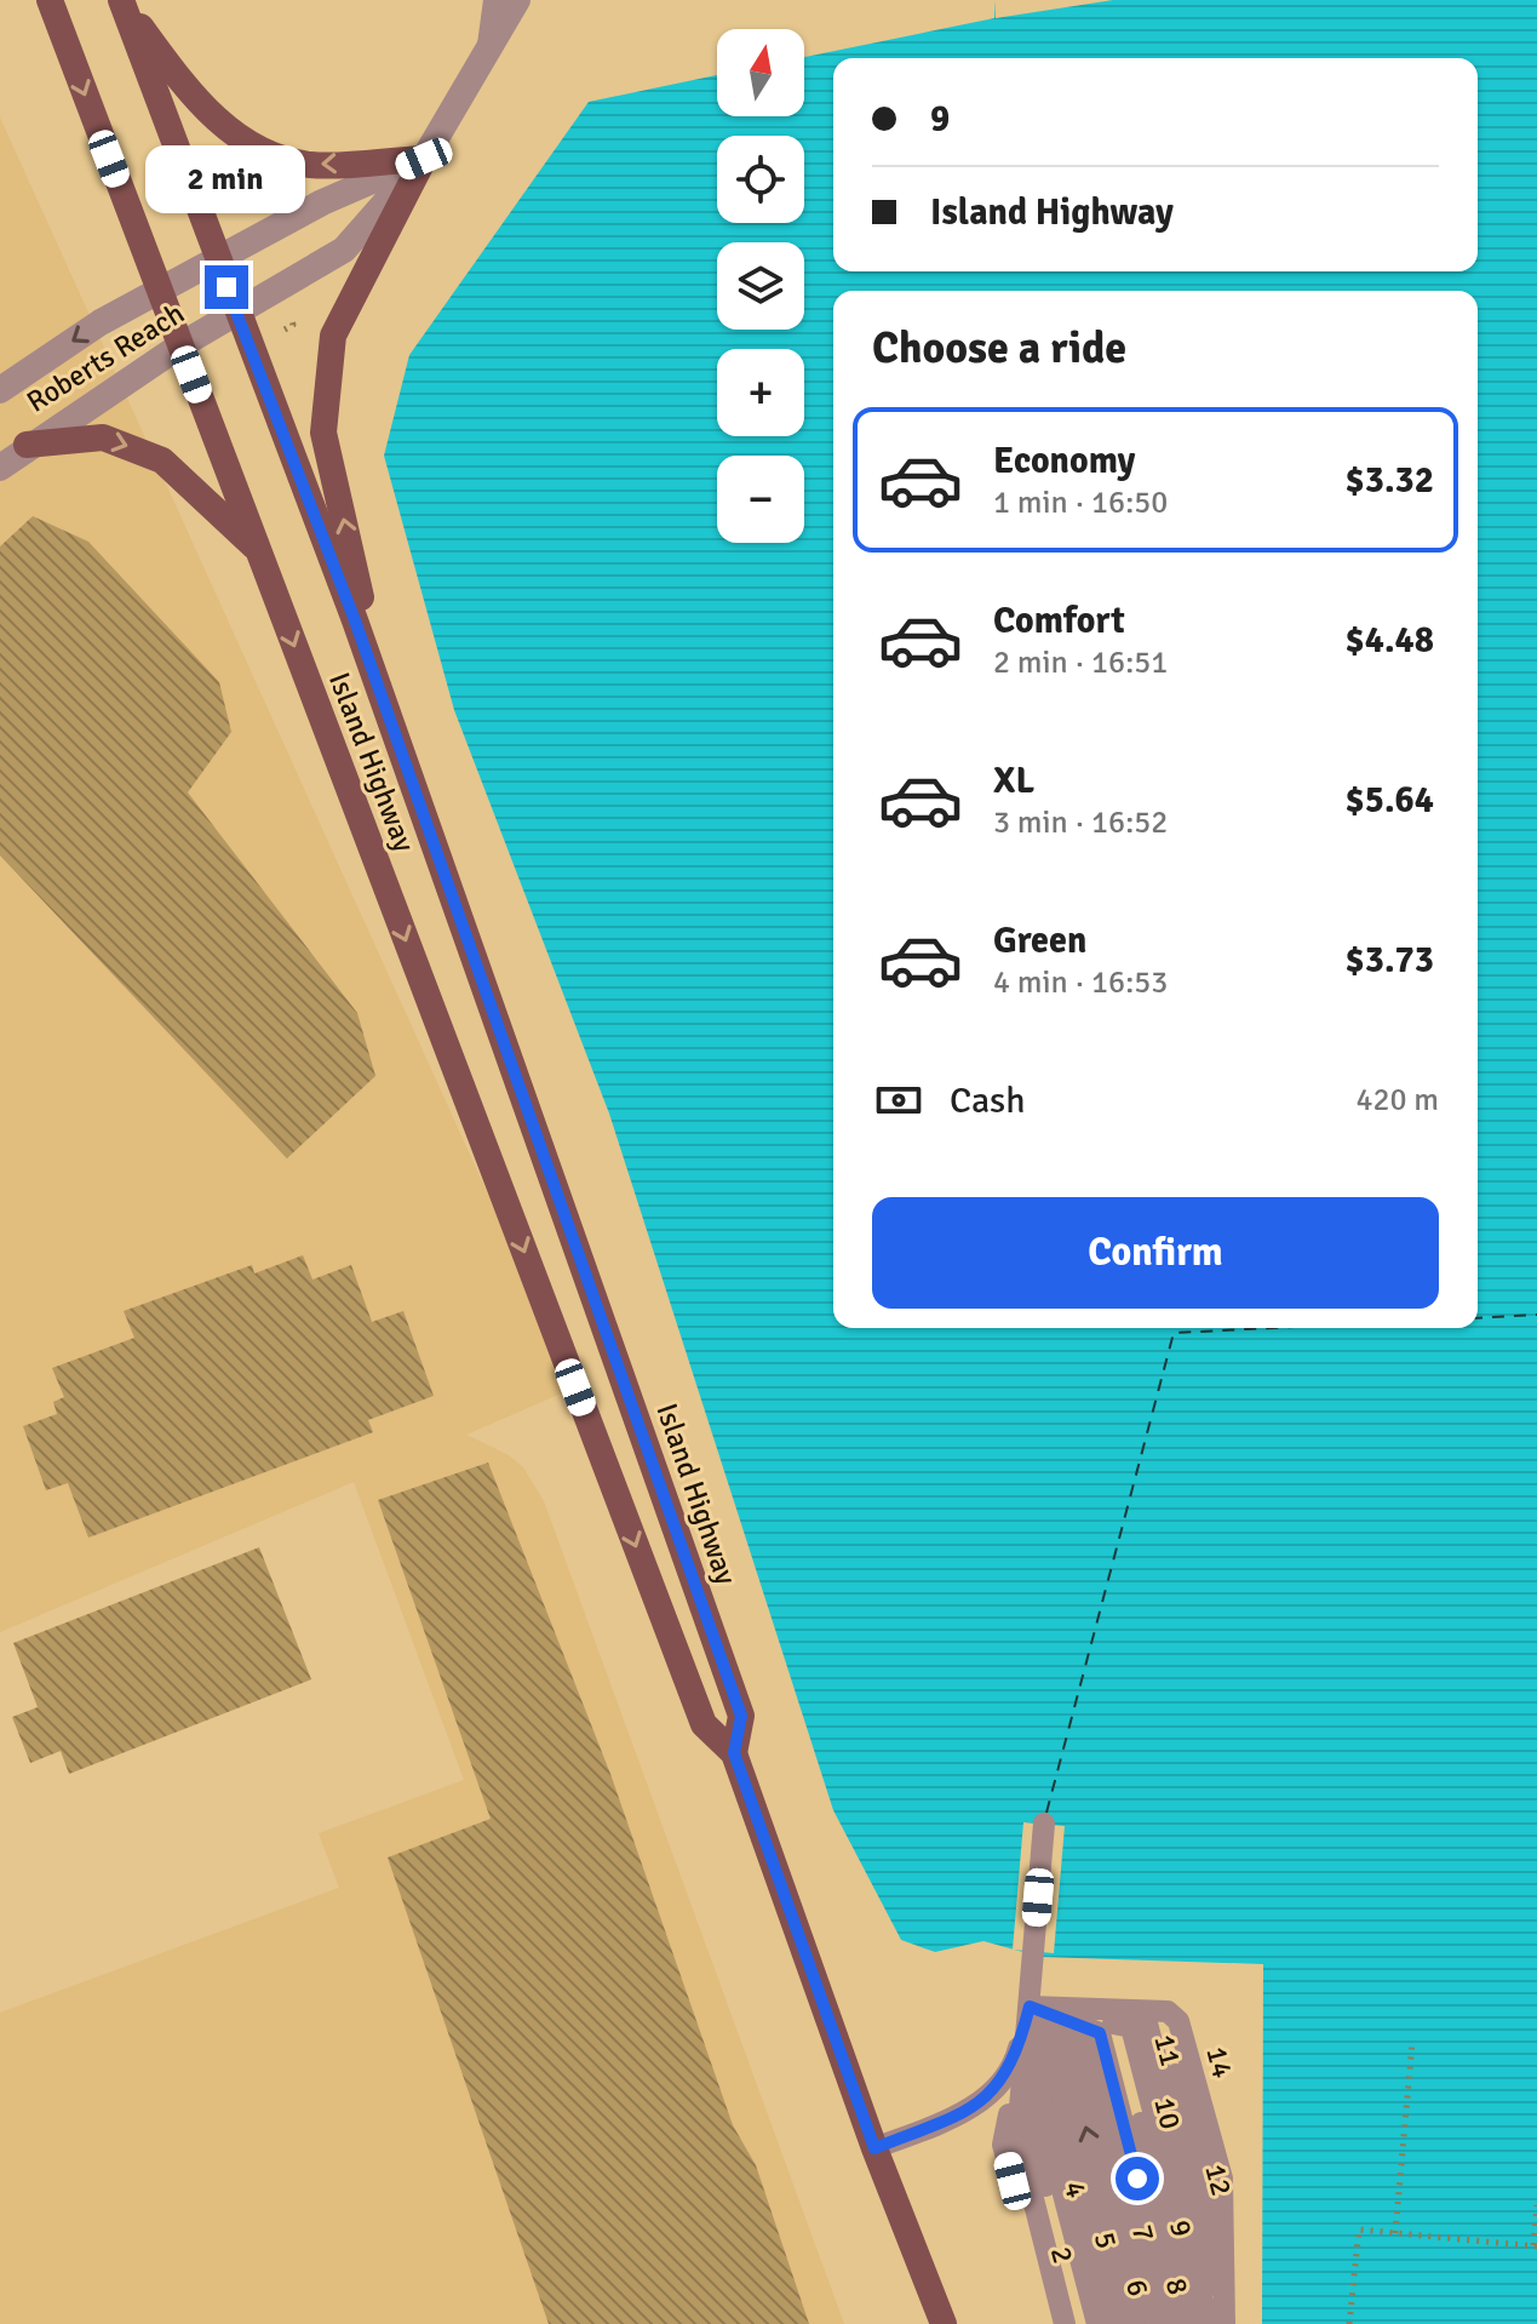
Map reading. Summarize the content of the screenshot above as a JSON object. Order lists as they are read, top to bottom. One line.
{"streets":{"main road":["Island Highway"],"street":["Roberts Reach"],"lane":["14","10","12","4","9","7","5","2","8","6"]},"crossings":[["Roberts Reach","Island Highway"],["14","10"],["14","12"],["14","9"],["14","7"],["14","8"],["10","12"],["10","9"],["10","7"],["10","8"],["12","9"],["12","7"],["12","8"],["4","5"],["4","2"],["9","7"],["9","8"],["7","8"],["5","2"]],"north":"top","page":{"map_buttons":["+","−"],"banner":["9","Island Highway"],"bubble":"2 min","heading":"Choose a ride","list":[{"name":"Economy","note":"1 min · 16:50","value":"$3.32"},{"name":"Comfort","note":"2 min · 16:51","value":"$4.48"},{"name":"XL","note":"3 min · 16:52","value":"$5.64"},{"name":"Green","note":"4 min · 16:53","value":"$3.73"}],"pay":["Cash","420 m"],"buttons":"Confirm"}}
